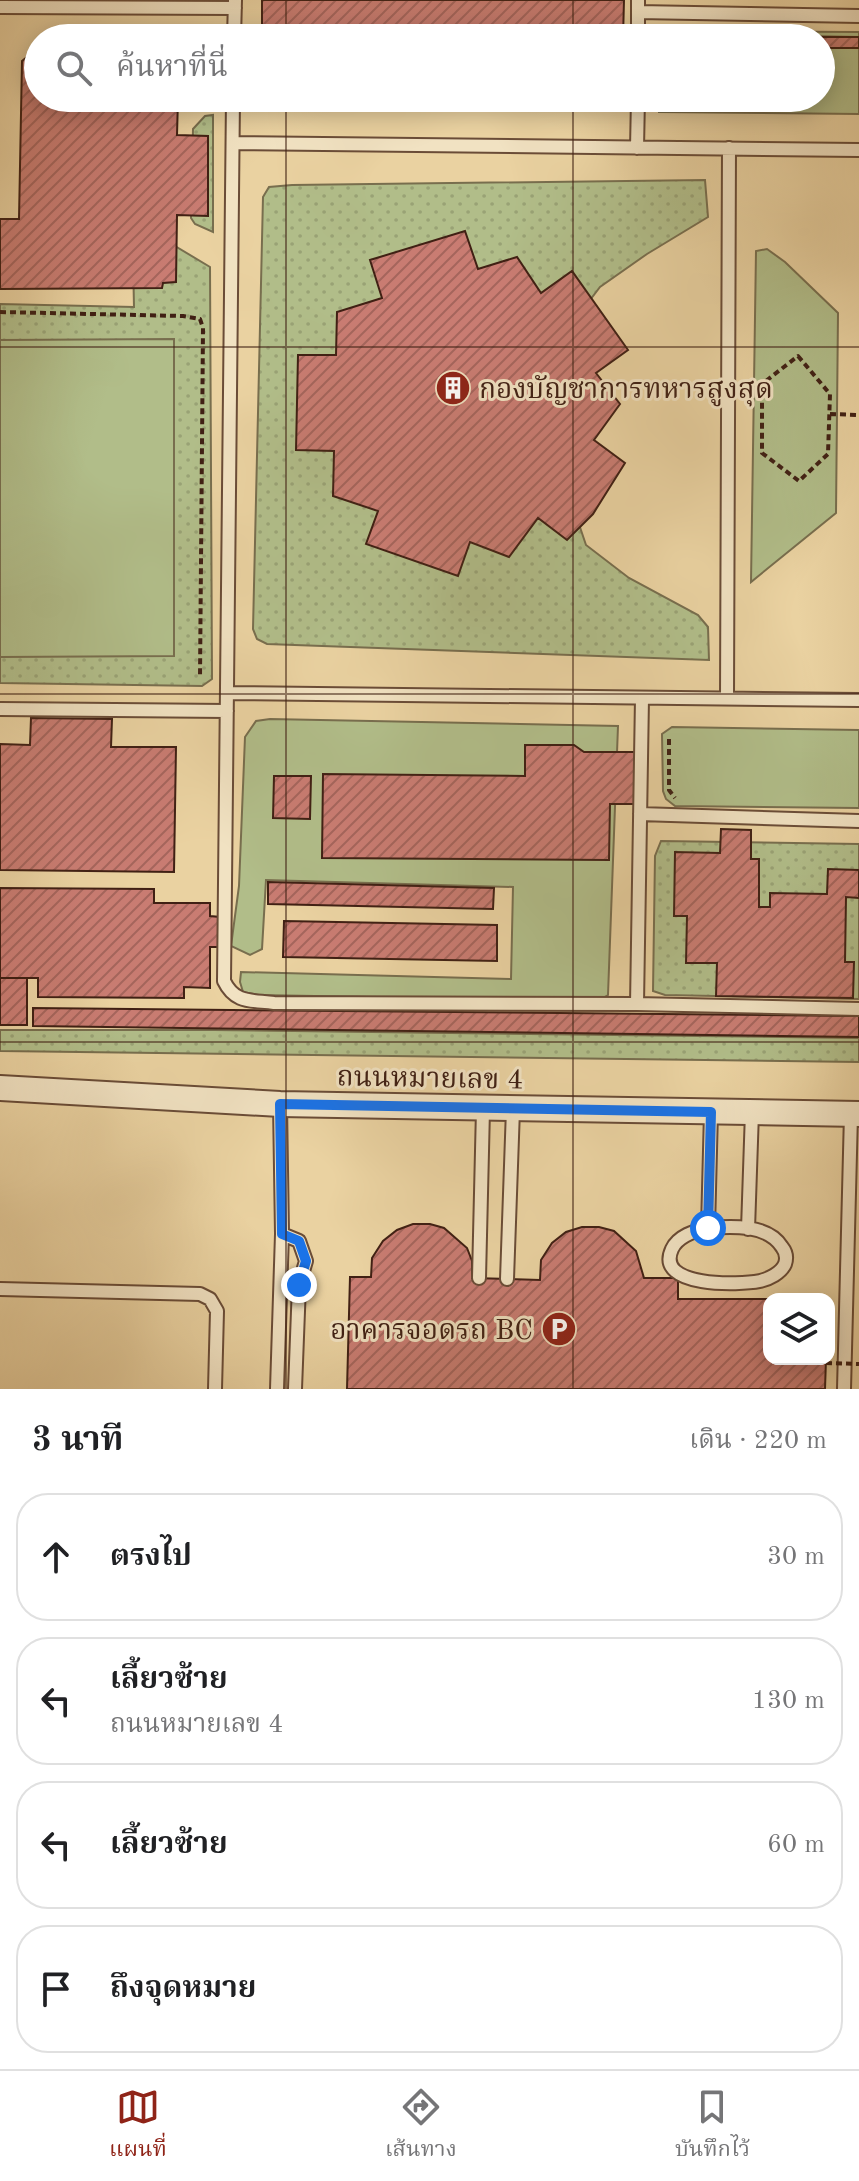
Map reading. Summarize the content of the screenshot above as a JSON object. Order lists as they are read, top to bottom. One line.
{"streets":{"street":["ถนนหมายเลข 4"]},"places":{"building":["กองบัญชาการทหารสูงสุด"],"parking":["อาคารจอดรถ BC"]},"page":{"search":"ค้นหาที่นี่","heading":["3 นาที","เดิน · 220 m"],"list":[["ตรงไป","30 m"],["เลี้ยวซ้าย","ถนนหมายเลข 4","130 m"],["เลี้ยวซ้าย","60 m"],"ถึงจุดหมาย"],"nav":["แผนที่","เส้นทาง","บันทึกไว้"]}}
